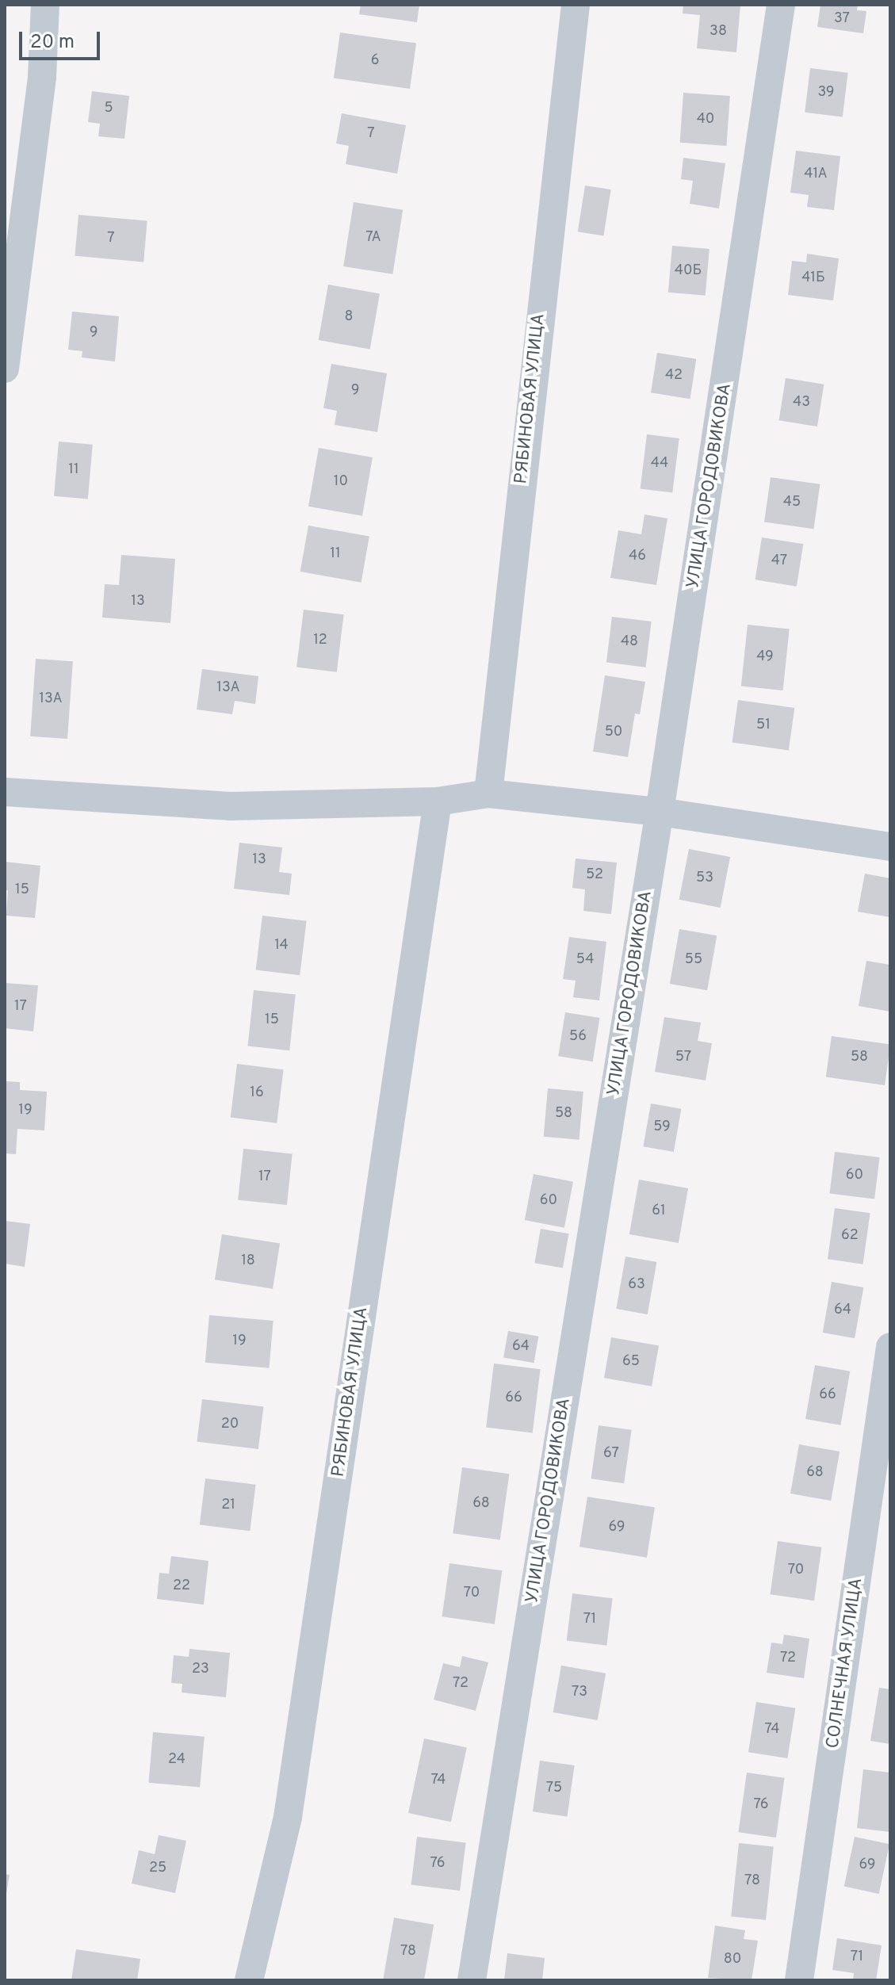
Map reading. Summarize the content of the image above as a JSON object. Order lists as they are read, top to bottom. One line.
{"streets":{"street":["РЯБИНОВАЯ УЛИЦА","УЛИЦА ГОРОДОВИКОВА","СОЛНЕЧНАЯ УЛИЦА"]},"house_numbers":["37","38","6","39","5","40","7","41А","7А","7","40Б","41Б","8","9","42","9","43","44","11","10","45","11","46","47","13","12","48","49","13А","13А","51","50","13","52","53","15","14","54","55","17","15","56","57","58","16","19","58","59","60","17","60","61","62","18","63","64","19","64","65","66","66","20","67","68","68","21","69","70","22","70","71","72","23","72","73","74","24","74","75","76","76","69","25","78","78","71","80"],"scale_bar":"20 m"}
